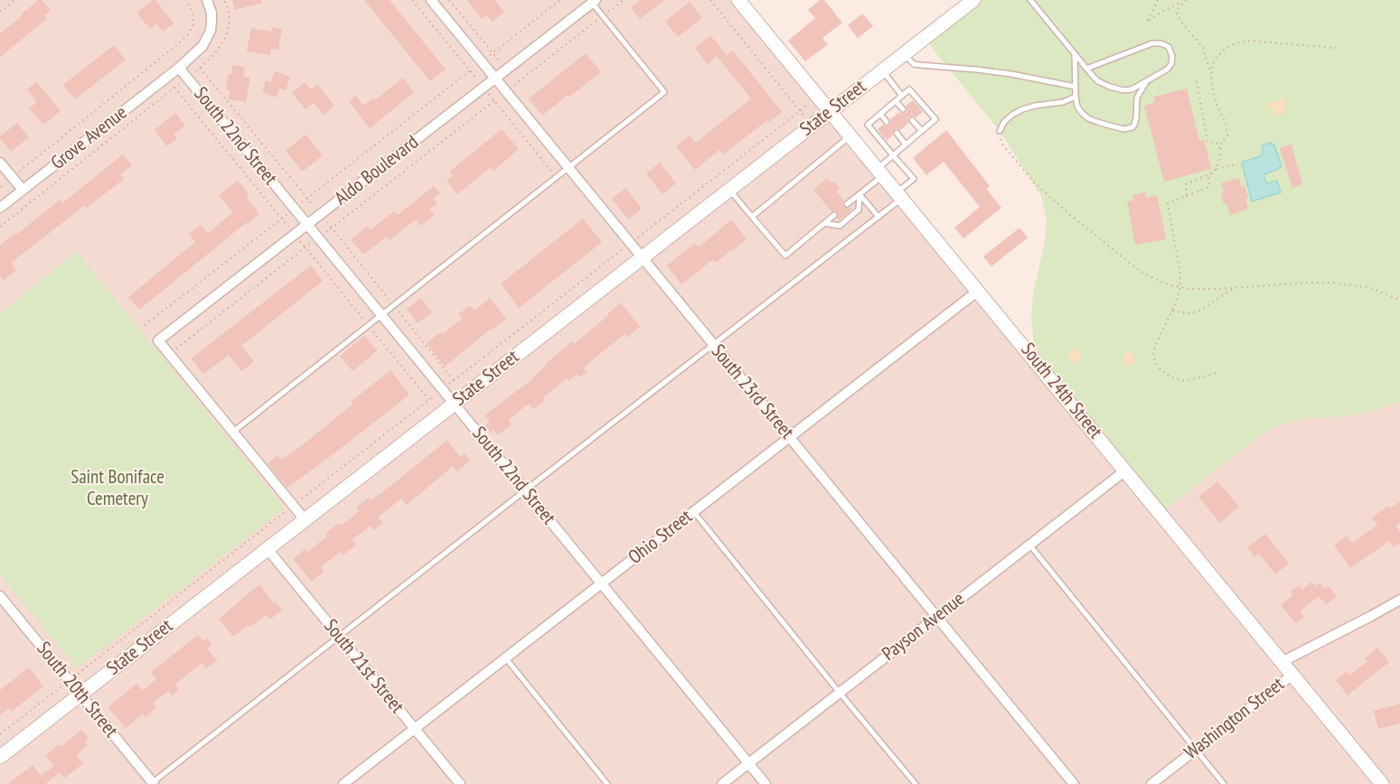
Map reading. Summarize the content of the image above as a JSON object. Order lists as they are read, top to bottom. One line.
{"streets":{"street":["State Street","South 22nd Street","Grove Avenue","Aldo Boulevard","South 24th Street","South 23rd Street","Ohio Street","Payson Avenue","South 21st Street","South 20th Street","Washington Street"]},"crossings":[["State Street","South 22nd Street"],["State Street","South 24th Street"],["State Street","South 23rd Street"],["State Street","South 21st Street"],["State Street","South 20th Street"],["South 22nd Street","Grove Avenue"],["South 22nd Street","Aldo Boulevard"],["South 22nd Street","Ohio Street"],["South 22nd Street","Payson Avenue"],["Aldo Boulevard","South 23rd Street"],["South 24th Street","Ohio Street"],["South 24th Street","Payson Avenue"],["South 24th Street","Washington Street"],["South 23rd Street","Ohio Street"],["South 23rd Street","Payson Avenue"],["Ohio Street","South 21st Street"]],"parks":["Saint Boniface Cemetery"]}
